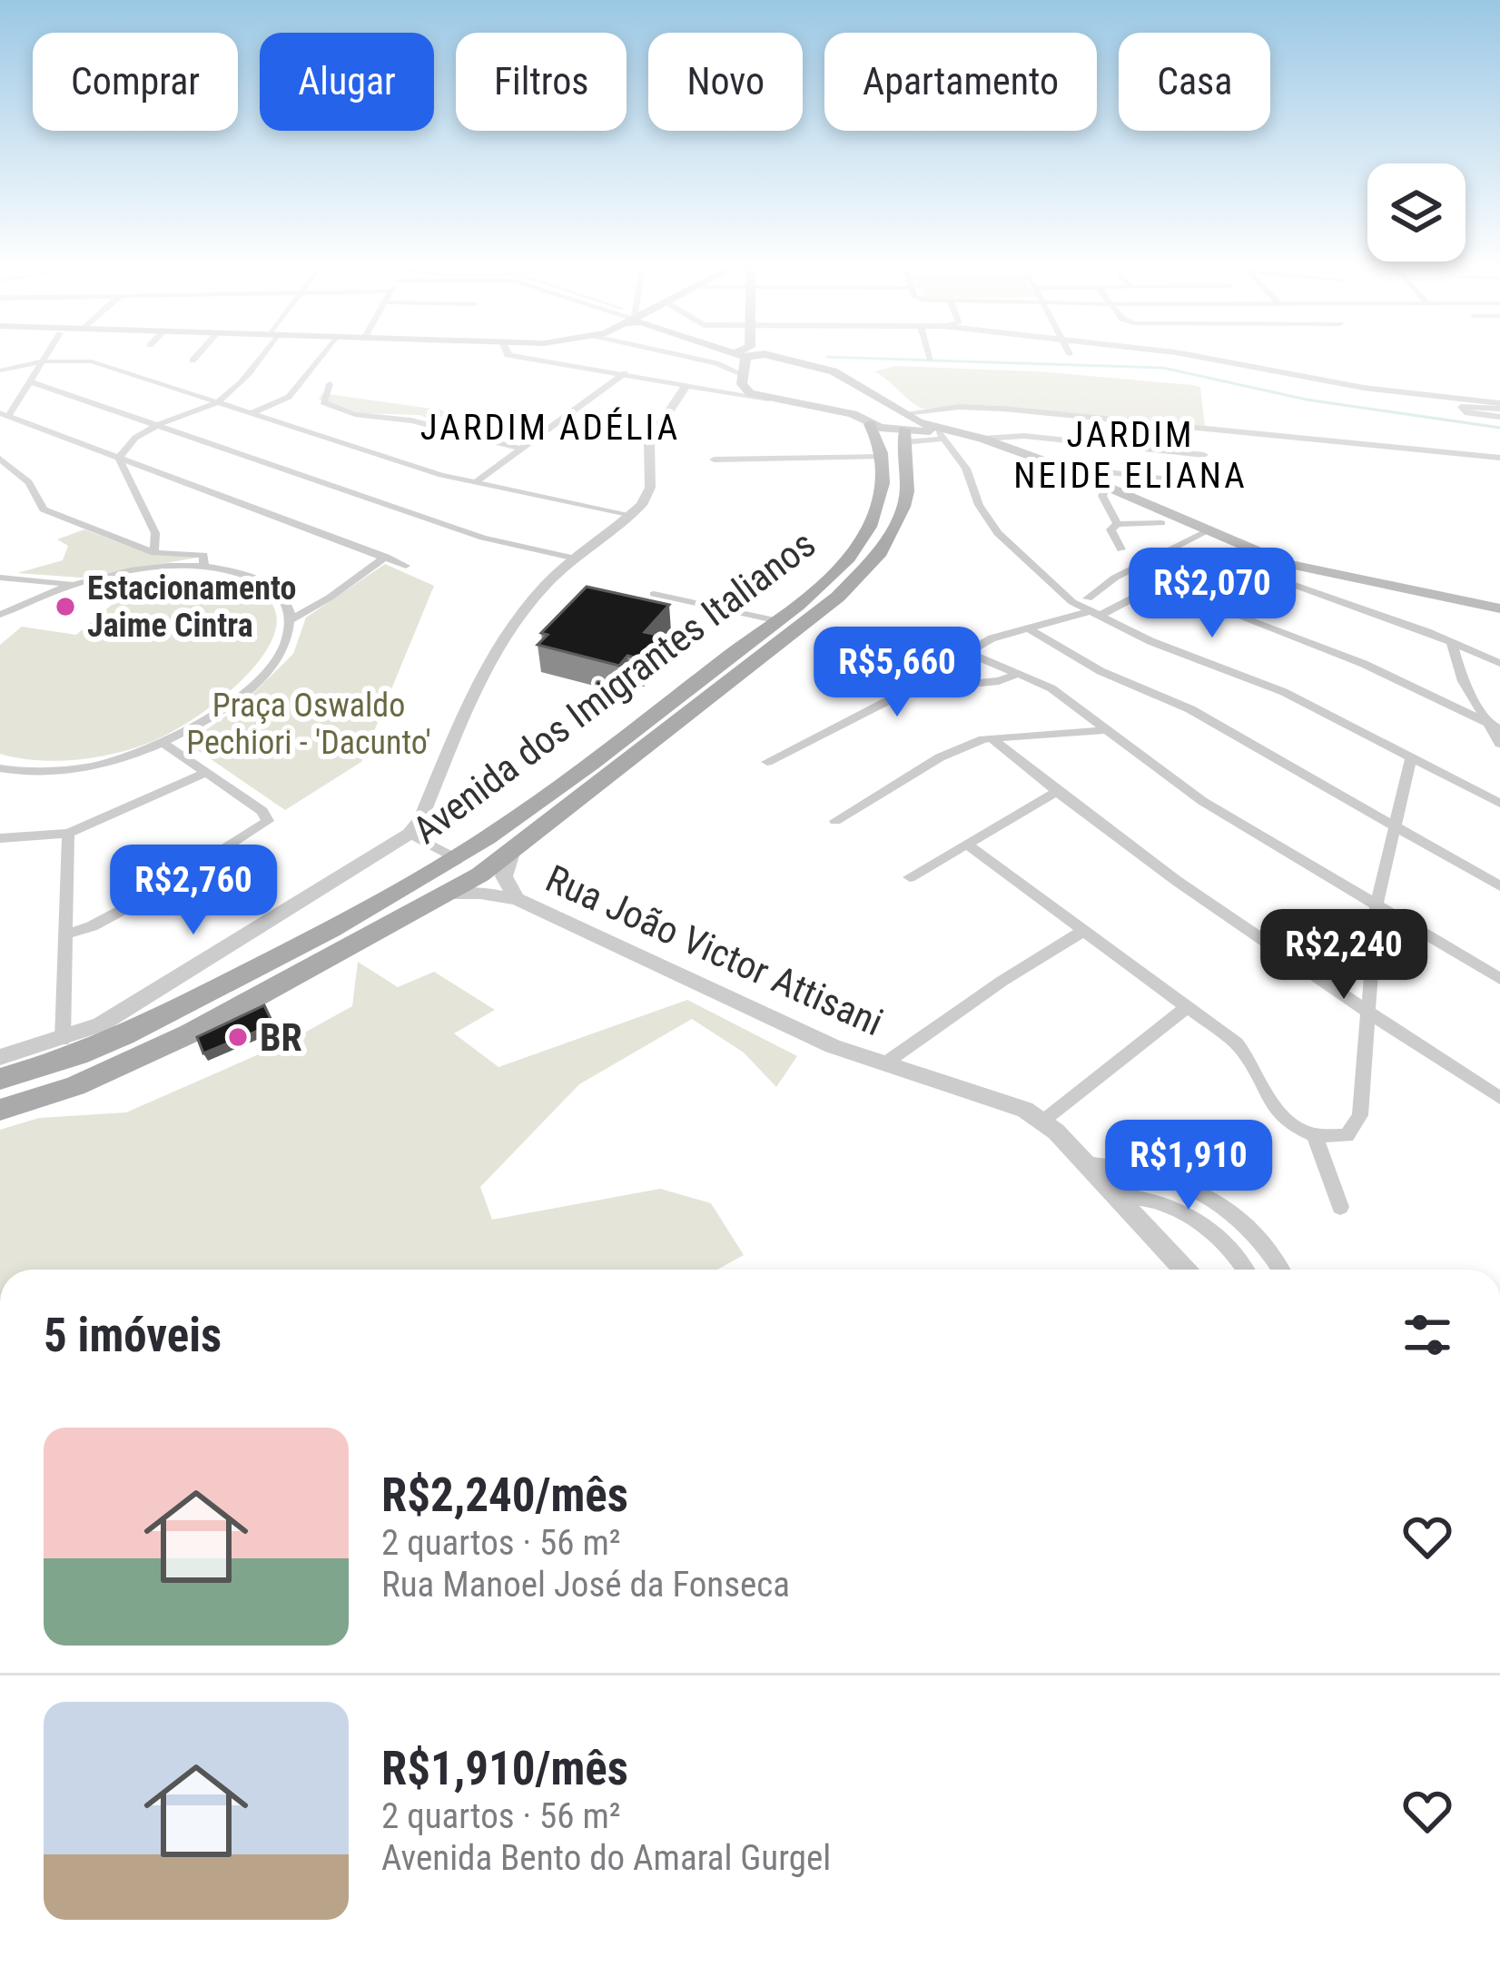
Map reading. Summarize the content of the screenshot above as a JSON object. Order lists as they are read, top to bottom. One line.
{"streets":{"main road":["Avenida dos Imigrantes Italianos"],"street":["Rua João Victor Attisani"]},"crossings":[["Avenida dos Imigrantes Italianos","Rua João Victor Attisani"]],"districts":["JARDIM ADÉLIA","JARDIM NEIDE ELIANA"],"parks":["Praça Oswaldo Pechiori - 'Dacunto'"],"places":["Estacionamento Jaime Cintra","BR"],"page":{"chip":["Comprar","Alugar","Filtros","Novo","Apartamento","Casa"],"price":["R$2,070","R$5,660","R$2,760","R$2,240","R$1,910"],"heading":"5 imóveis","list":[{"name":"R$2,240/mês","note":"2 quartos · 56 m² · Rua Manoel José da Fonseca"},{"name":"R$1,910/mês","note":"2 quartos · 56 m² · Avenida Bento do Amaral Gurgel"}]}}
